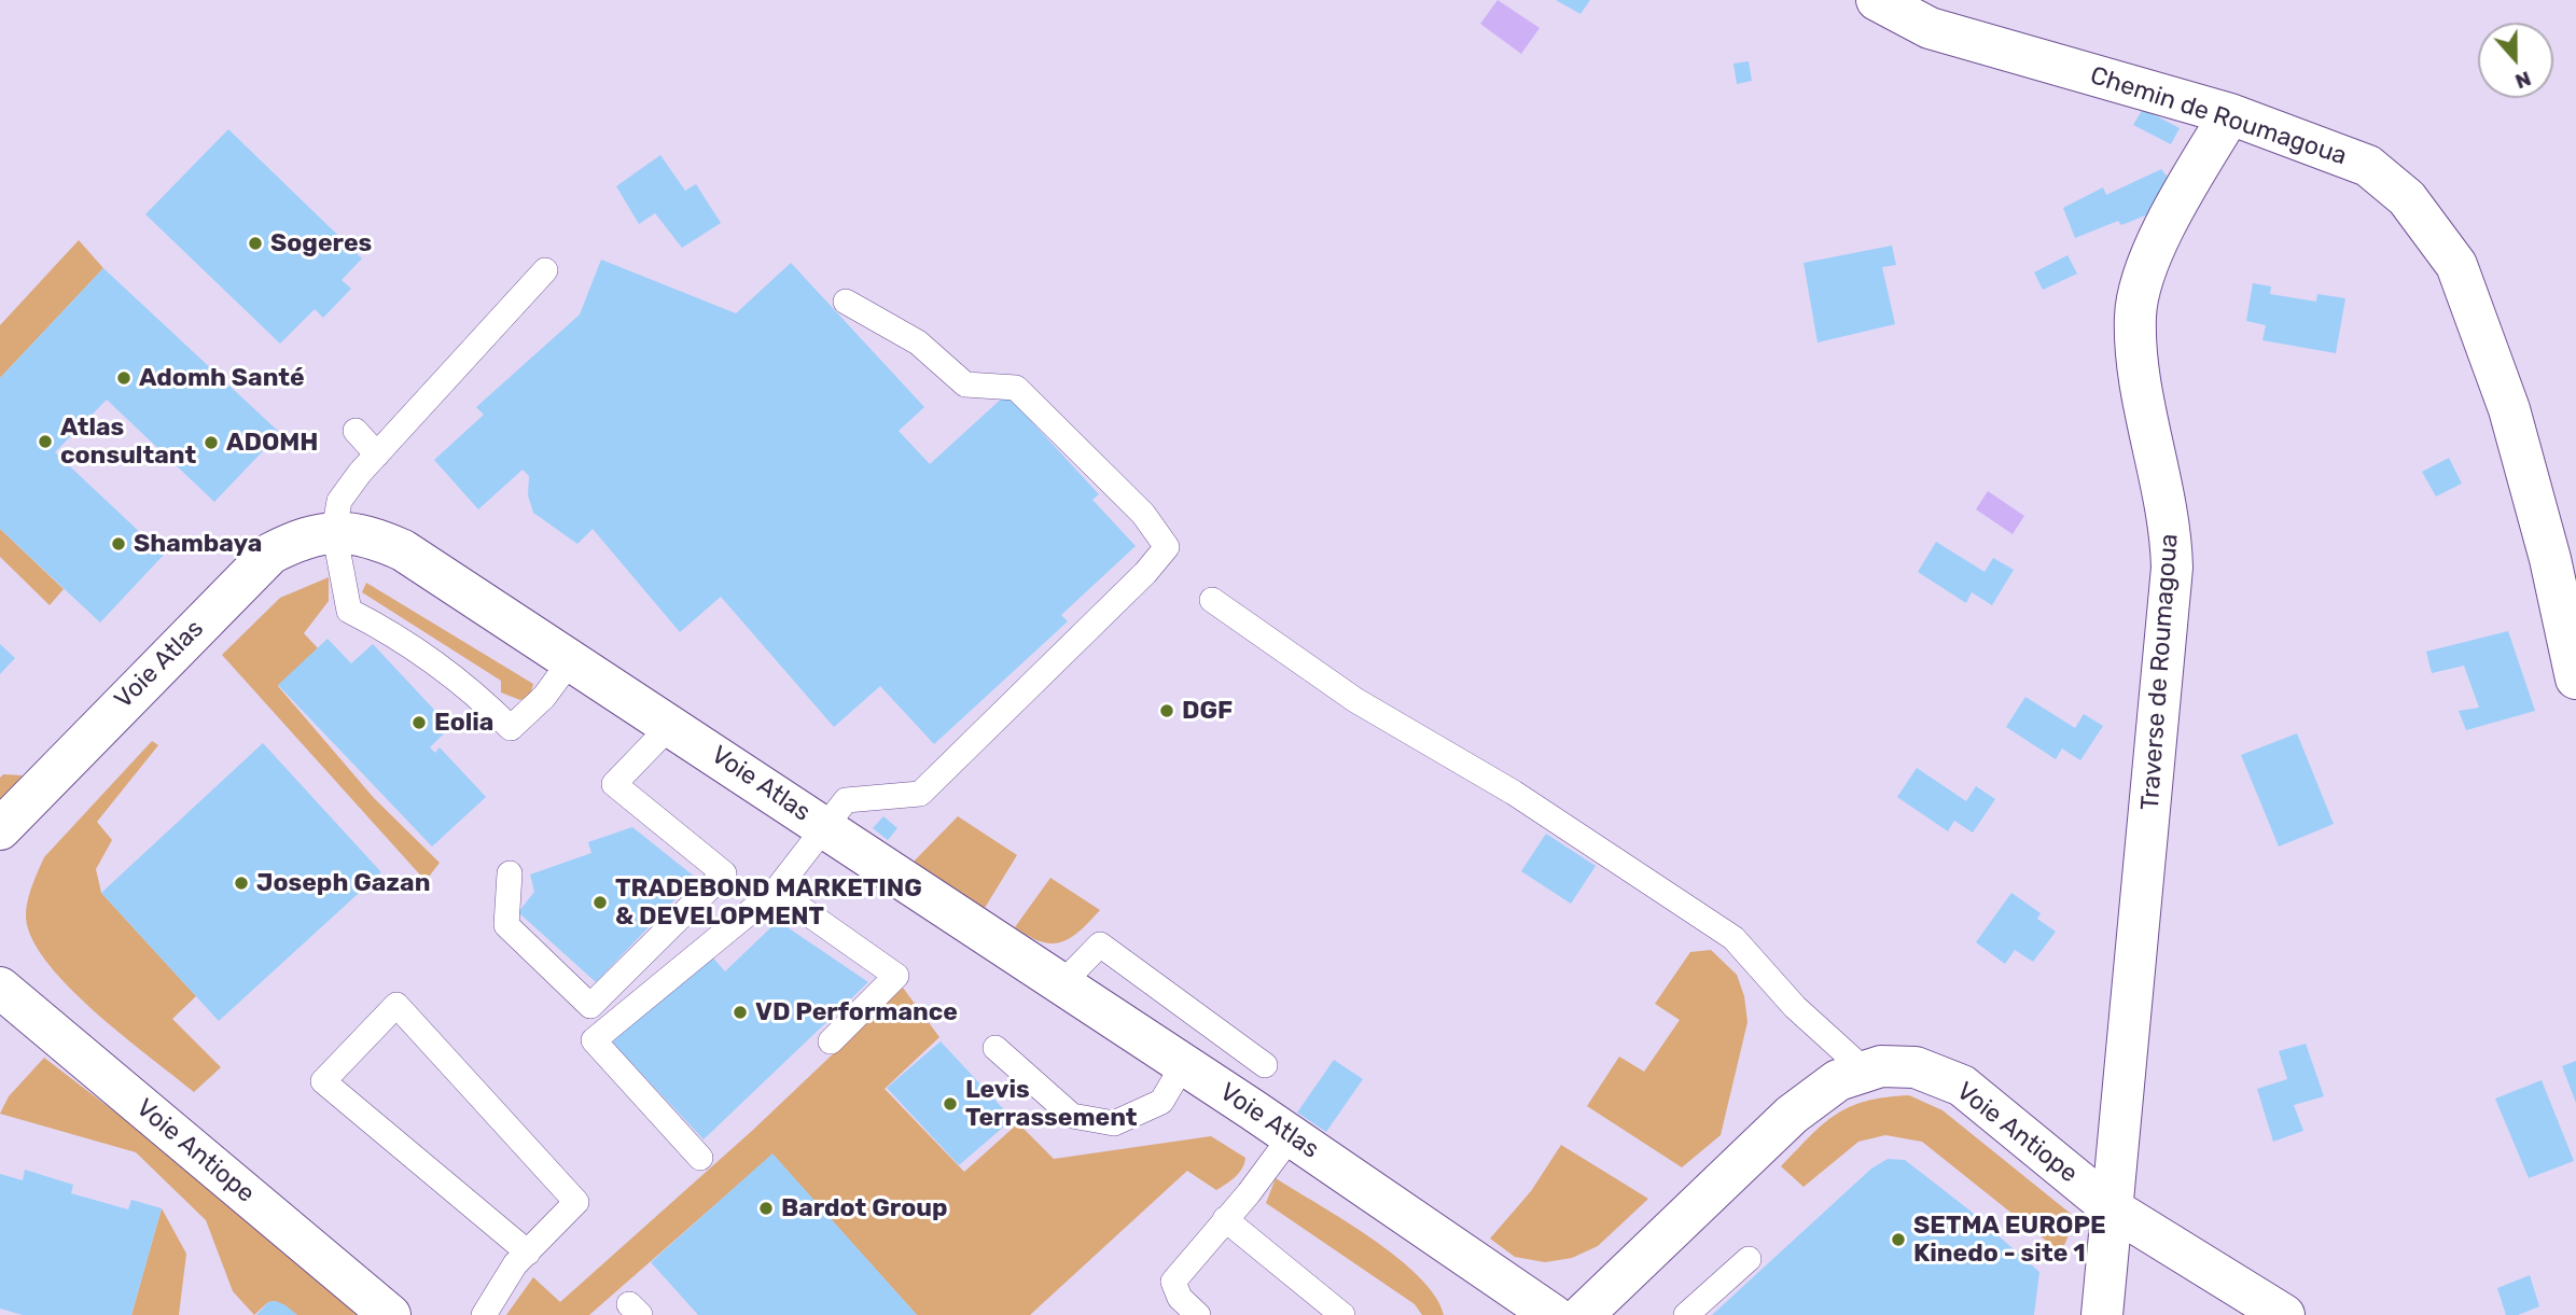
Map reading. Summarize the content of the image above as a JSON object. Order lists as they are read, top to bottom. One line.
{"streets":{"street":["Chemin de Roumagoua","Voie Atlas","Traverse de Roumagoua","Voie Antiope"]},"crossings":[["Chemin de Roumagoua","Traverse de Roumagoua"],["Traverse de Roumagoua","Voie Antiope"]],"places":["Sogeres","Adomh Santé","Atlas consultant","ADOMH","Shambaya","DGF","Eolia","Joseph Gazan","TRADEBOND MARKETING & DEVELOPMENT","VD Performance","Levis Terrassement","Bardot Group","SETMA EUROPE Kinedo - site 1"],"north":"bottom"}
